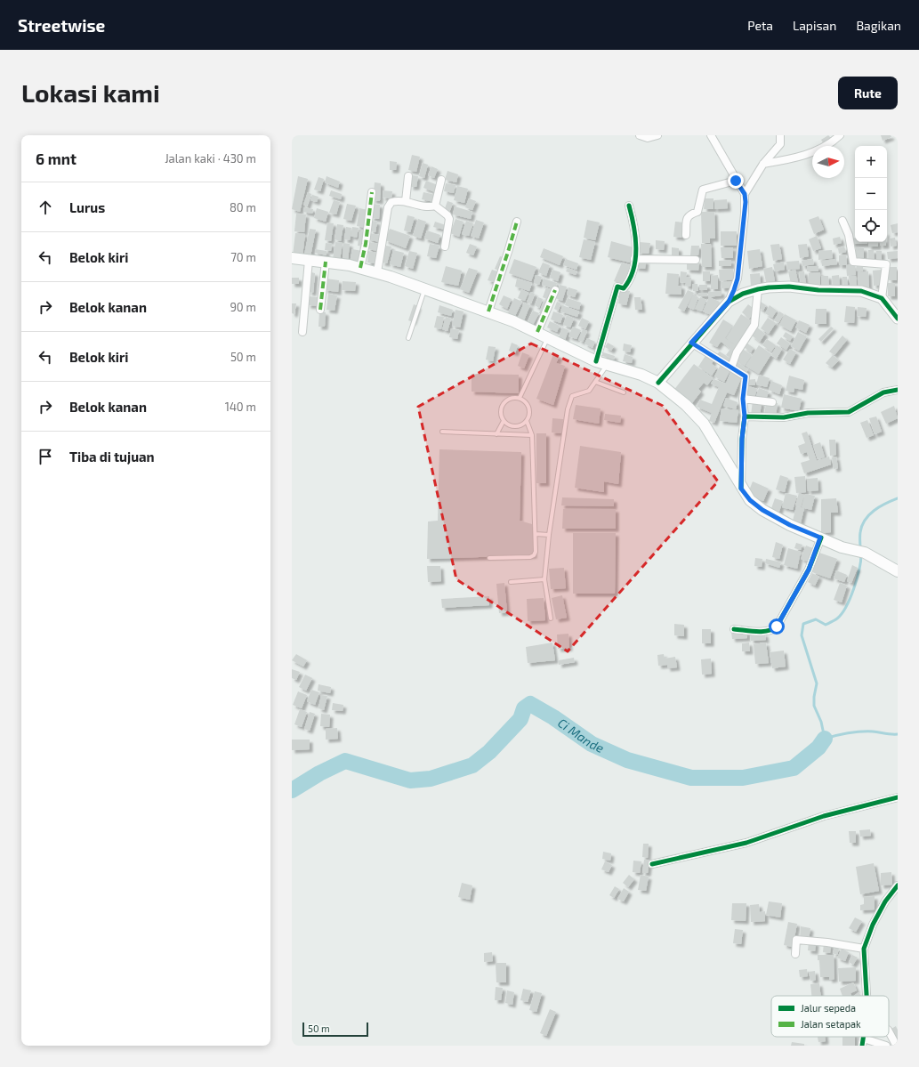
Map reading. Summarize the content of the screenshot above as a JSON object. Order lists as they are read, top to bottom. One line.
{"water":["Ci Mande"],"legend":["Jalur sepeda","Jalan setapak"],"scale_bar":"50 m","north":"right","page":{"header":"Streetwise","nav":["Peta","Lapisan","Bagikan"],"buttons":"Rute","title":"Lokasi kami","heading":["6 mnt","Jalan kaki · 430 m"],"map_buttons":["+","−"],"list":[["Lurus","80 m"],["Belok kiri","70 m"],["Belok kanan","90 m"],["Belok kiri","50 m"],["Belok kanan","140 m"],"Tiba di tujuan"],"scale":"50 m"}}
